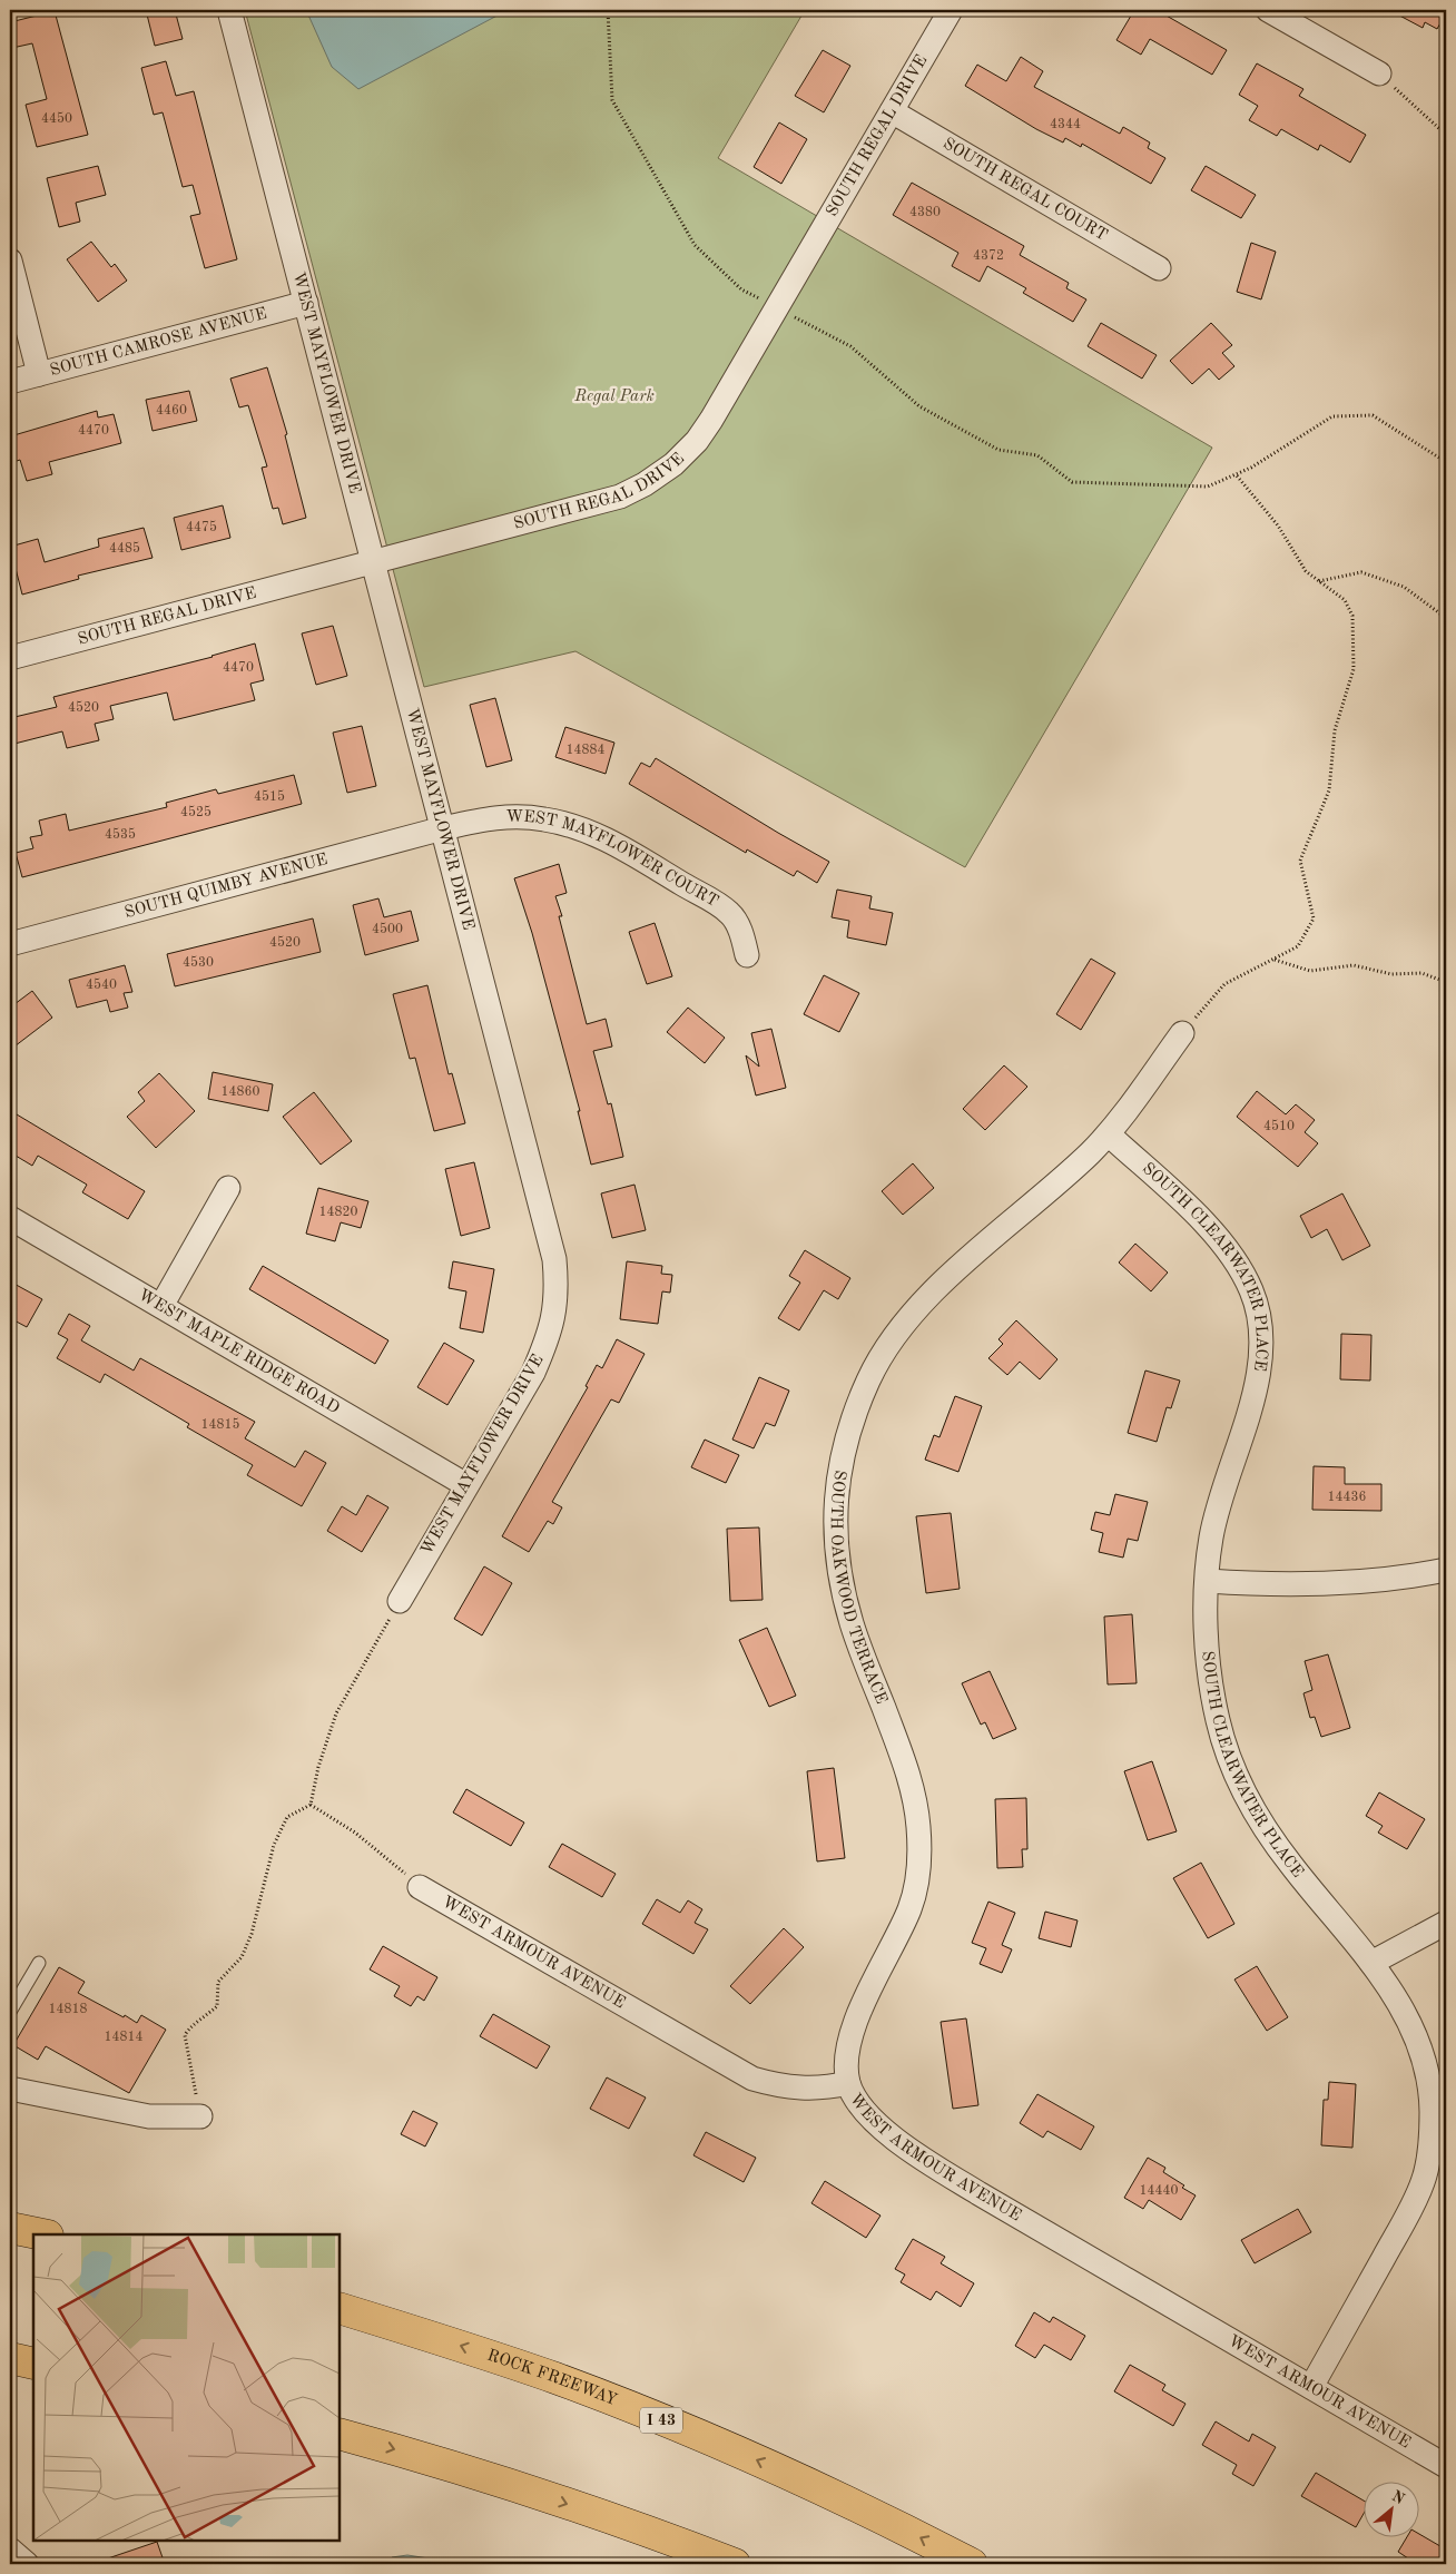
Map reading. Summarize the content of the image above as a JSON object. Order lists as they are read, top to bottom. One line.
{"streets":{"highway":["ROCK FREEWAY","I 43"],"street":["SOUTH REGAL DRIVE","SOUTH REGAL COURT","SOUTH CAMROSE AVENUE","WEST MAYFLOWER DRIVE","WEST MAYFLOWER COURT","SOUTH QUIMBY AVENUE","SOUTH CLEARWATER PLACE","WEST MAPLE RIDGE ROAD","SOUTH OAKWOOD TERRACE","WEST ARMOUR AVENUE"]},"crossings":[["SOUTH REGAL DRIVE","SOUTH REGAL COURT"],["SOUTH REGAL DRIVE","WEST MAYFLOWER DRIVE"],["SOUTH CAMROSE AVENUE","WEST MAYFLOWER DRIVE"],["WEST MAYFLOWER DRIVE","WEST MAYFLOWER COURT"],["WEST MAYFLOWER DRIVE","SOUTH QUIMBY AVENUE"],["WEST MAYFLOWER DRIVE","WEST MAPLE RIDGE ROAD"],["WEST MAYFLOWER COURT","SOUTH QUIMBY AVENUE"],["SOUTH CLEARWATER PLACE","SOUTH OAKWOOD TERRACE"],["SOUTH CLEARWATER PLACE","WEST ARMOUR AVENUE"],["SOUTH OAKWOOD TERRACE","WEST ARMOUR AVENUE"]],"parks":["Regal Park"],"house_numbers":["4450","4344","4380","4372","4460","4470","4475","4485","4470","4520","14884","4515","4525","4535","4500","4520","4530","4540","14860","4510","14820","14815","14436","14818","14814","14440"],"north":"top right"}
